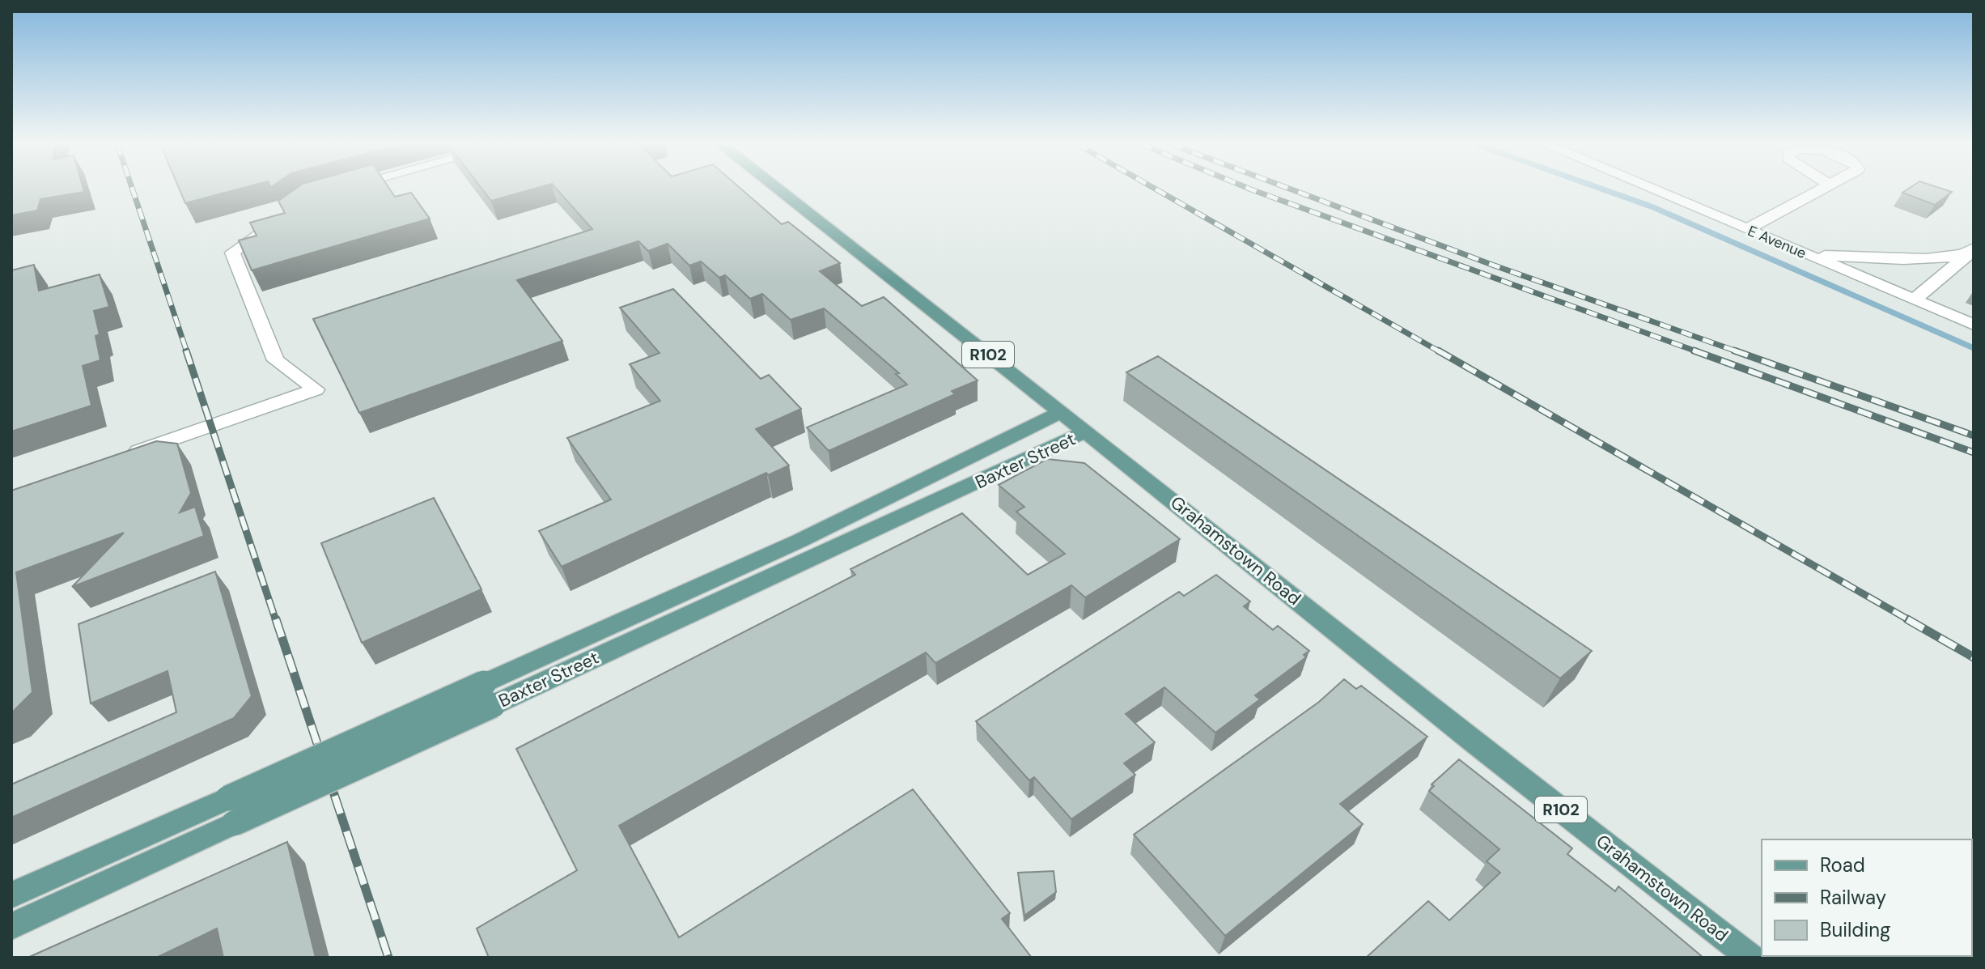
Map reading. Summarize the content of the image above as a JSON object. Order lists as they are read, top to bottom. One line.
{"streets":{"main road":["R102","Baxter Street","Grahamstown Road"],"street":["E Avenue"]},"crossings":[["Baxter Street","Grahamstown Road"]],"legend":["Road","Railway","Building"]}
